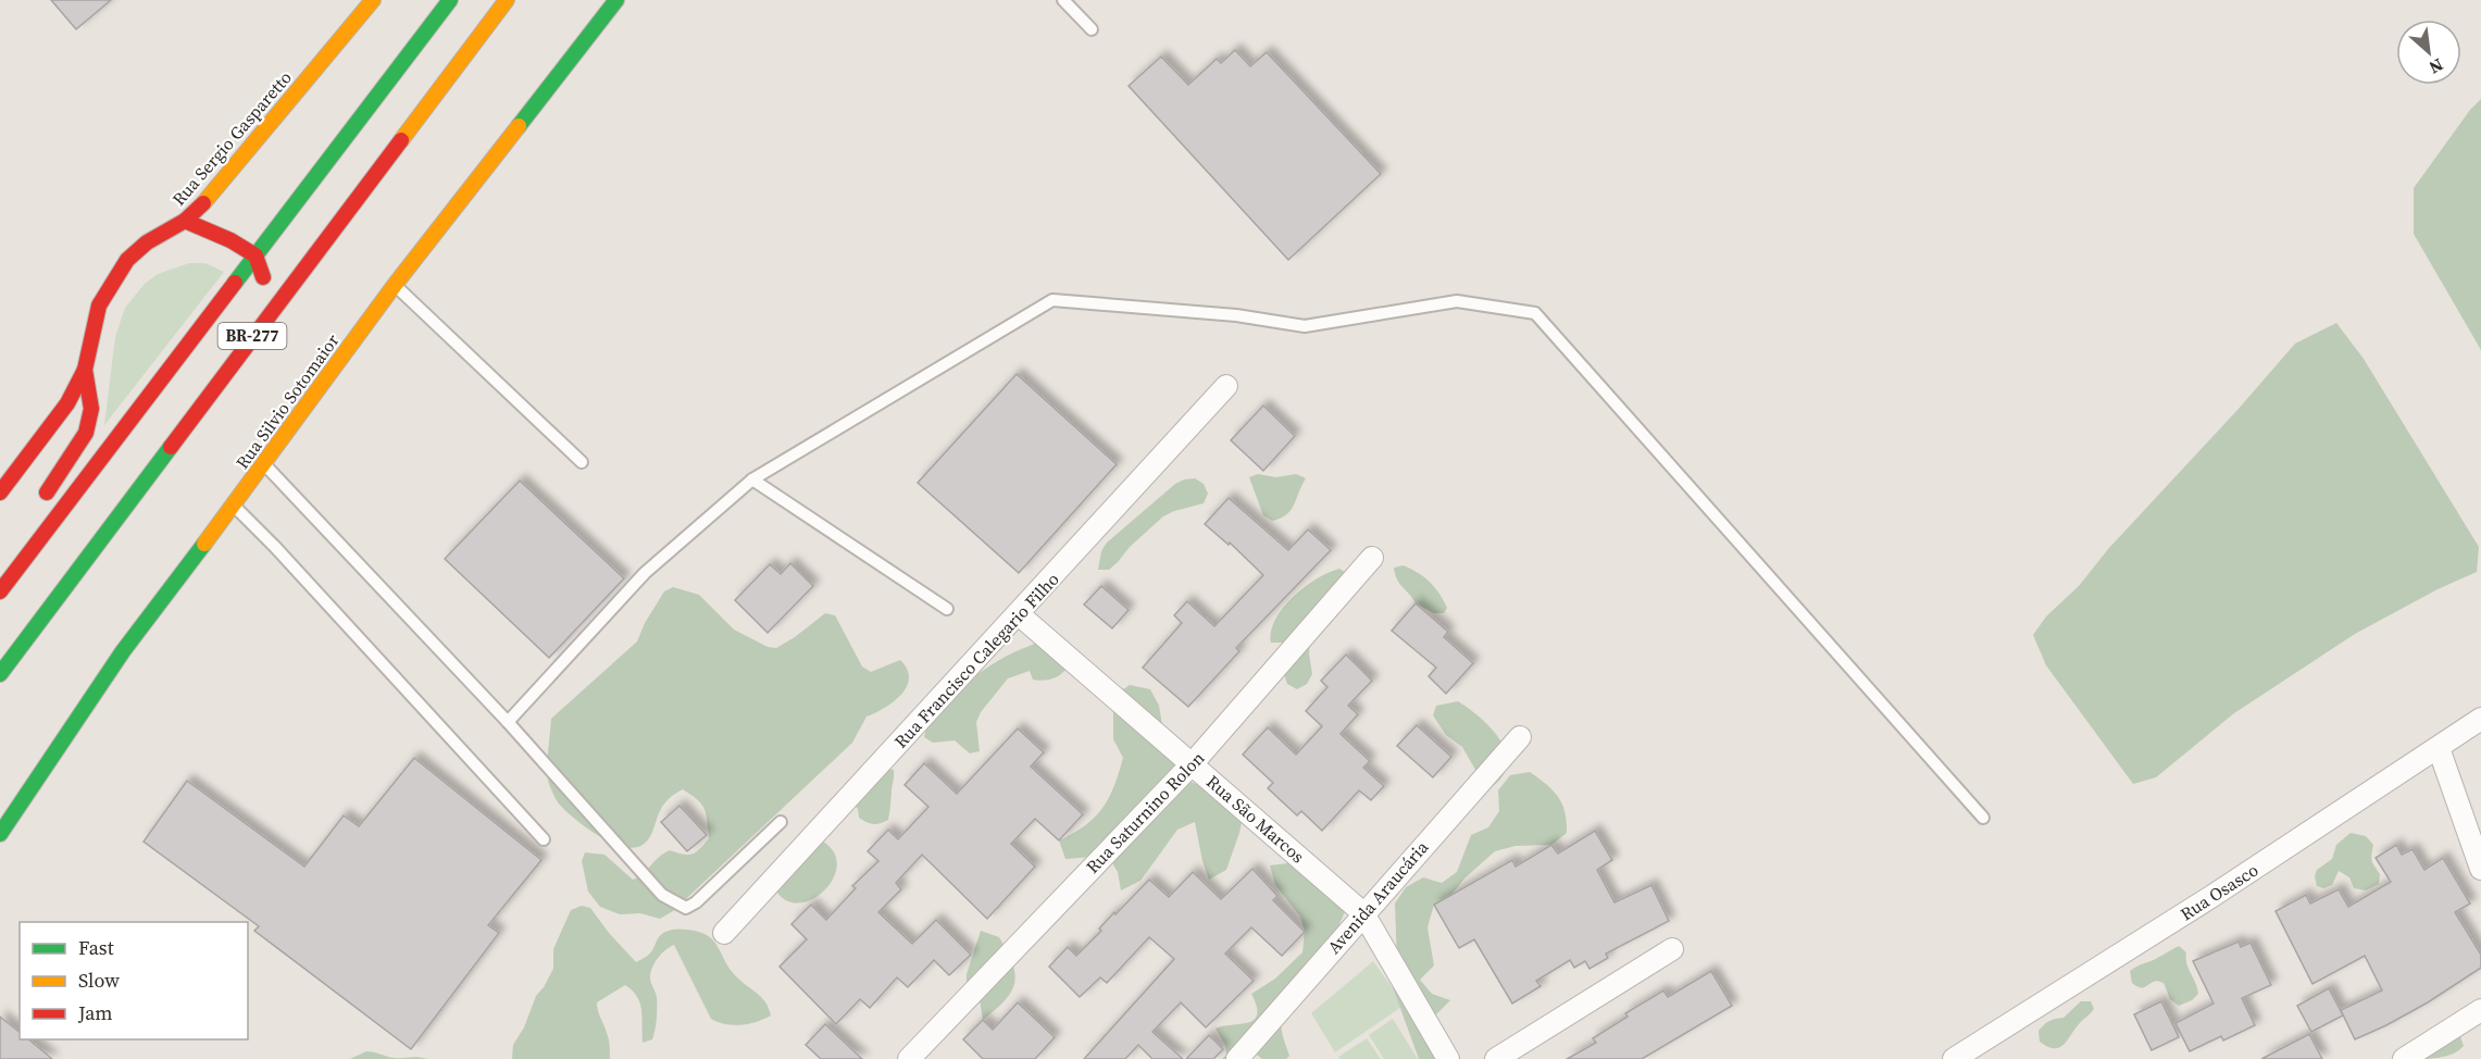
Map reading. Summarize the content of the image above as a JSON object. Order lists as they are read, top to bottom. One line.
{"streets":{"main road":["Rua Sergio Gasparetto","BR-277","Rua Silvio Sotomaior"],"street":["Rua Francisco Calegario Filho","Rua Saturnino Rolon","Rua São Marcos","Rua Osasco","Avenida Araucária"]},"crossings":[["Rua Francisco Calegario Filho","Rua São Marcos"],["Rua Saturnino Rolon","Rua São Marcos"],["Rua São Marcos","Avenida Araucária"]],"legend":["Fast","Slow","Jam"],"north":"bottom right"}
